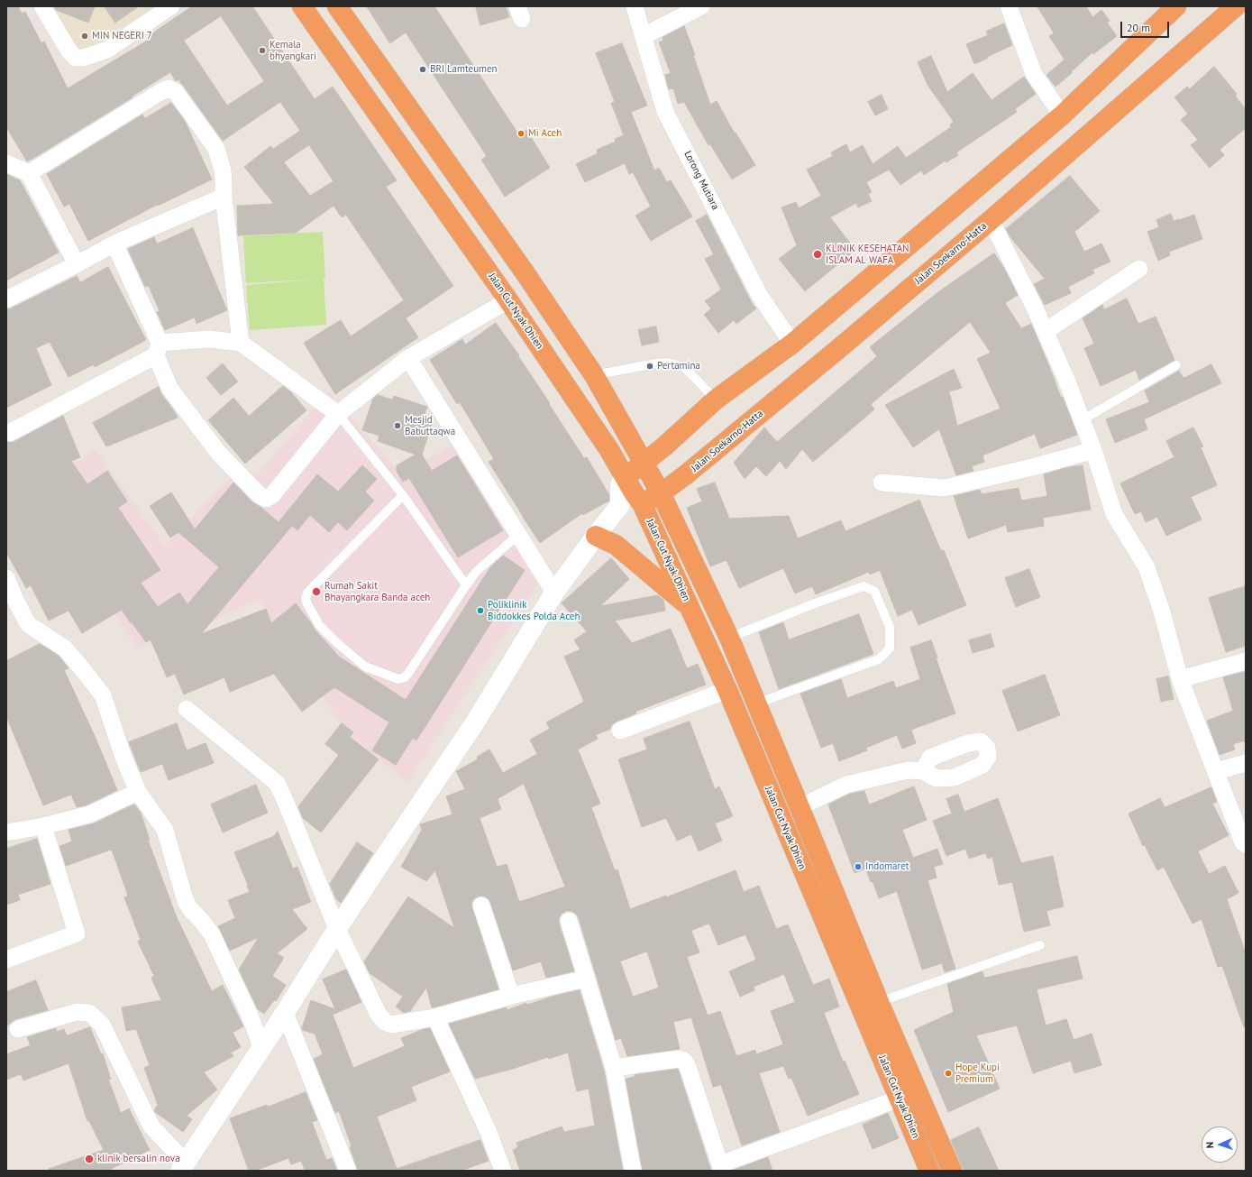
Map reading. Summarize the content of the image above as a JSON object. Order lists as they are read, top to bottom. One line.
{"streets":{"highway":["Jalan Soekarno-Hatta","Jalan Cut Nyak Dhien"],"street":["Lorong Mutiara"]},"crossings":[["Jalan Soekarno-Hatta","Jalan Cut Nyak Dhien"]],"places":["MIN NEGERI 7","Kemala bhyangkari","BRI Lamteumen","Mi Aceh","KLINIK KESEHATAN ISLAM AL WAFA","Pertamina","Mesjid Babuttaqwa","Rumah Sakit Bhayangkara Banda aceh","Poliklinik Biddokkes Polda Aceh","Indomaret","Hope Kupi Premium","klinik bersalin nova"],"scale_bar":"20 m","north":"left"}
